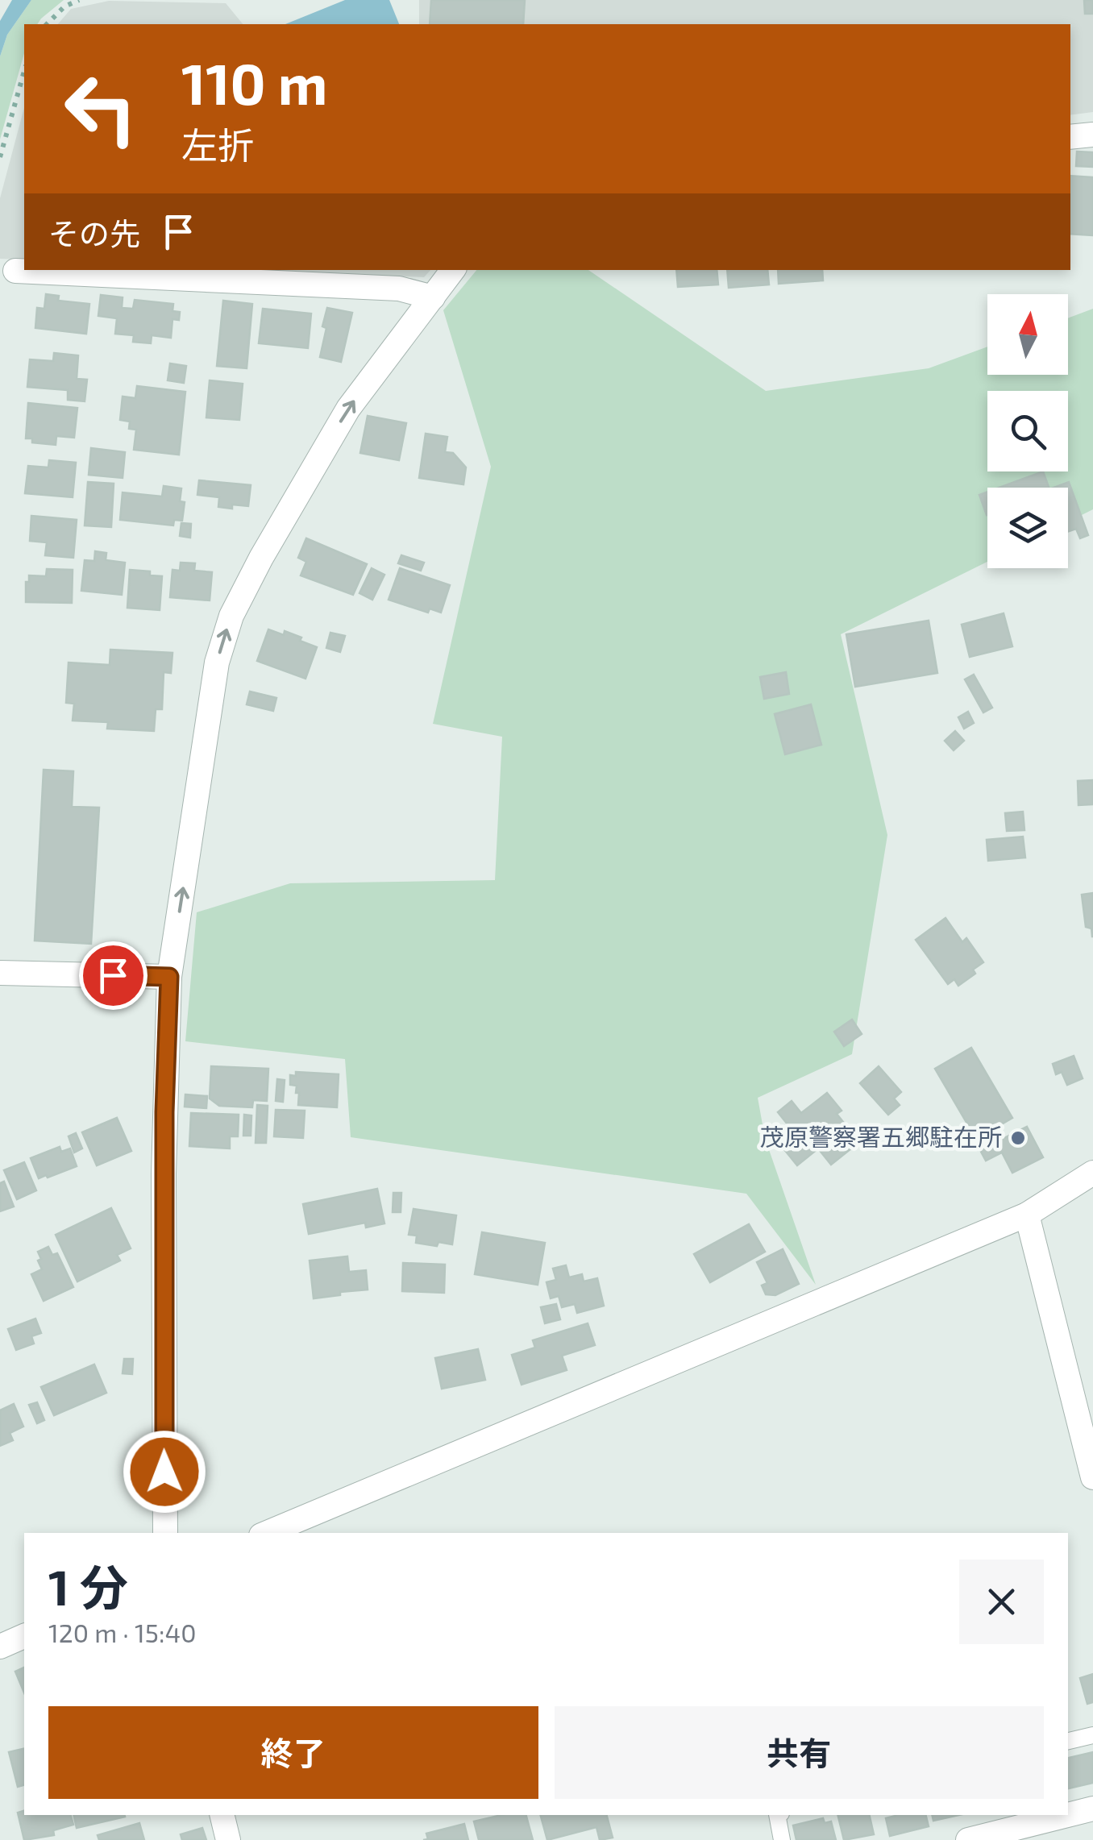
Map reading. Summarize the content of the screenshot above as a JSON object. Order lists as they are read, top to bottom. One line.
{"places":["茂原警察署五郷駐在所"],"north":"top","page":{"turn":["110 m","左折"],"then":"その先","heading":["1 分","120 m · 15:40"],"buttons":["終了","共有"]}}
